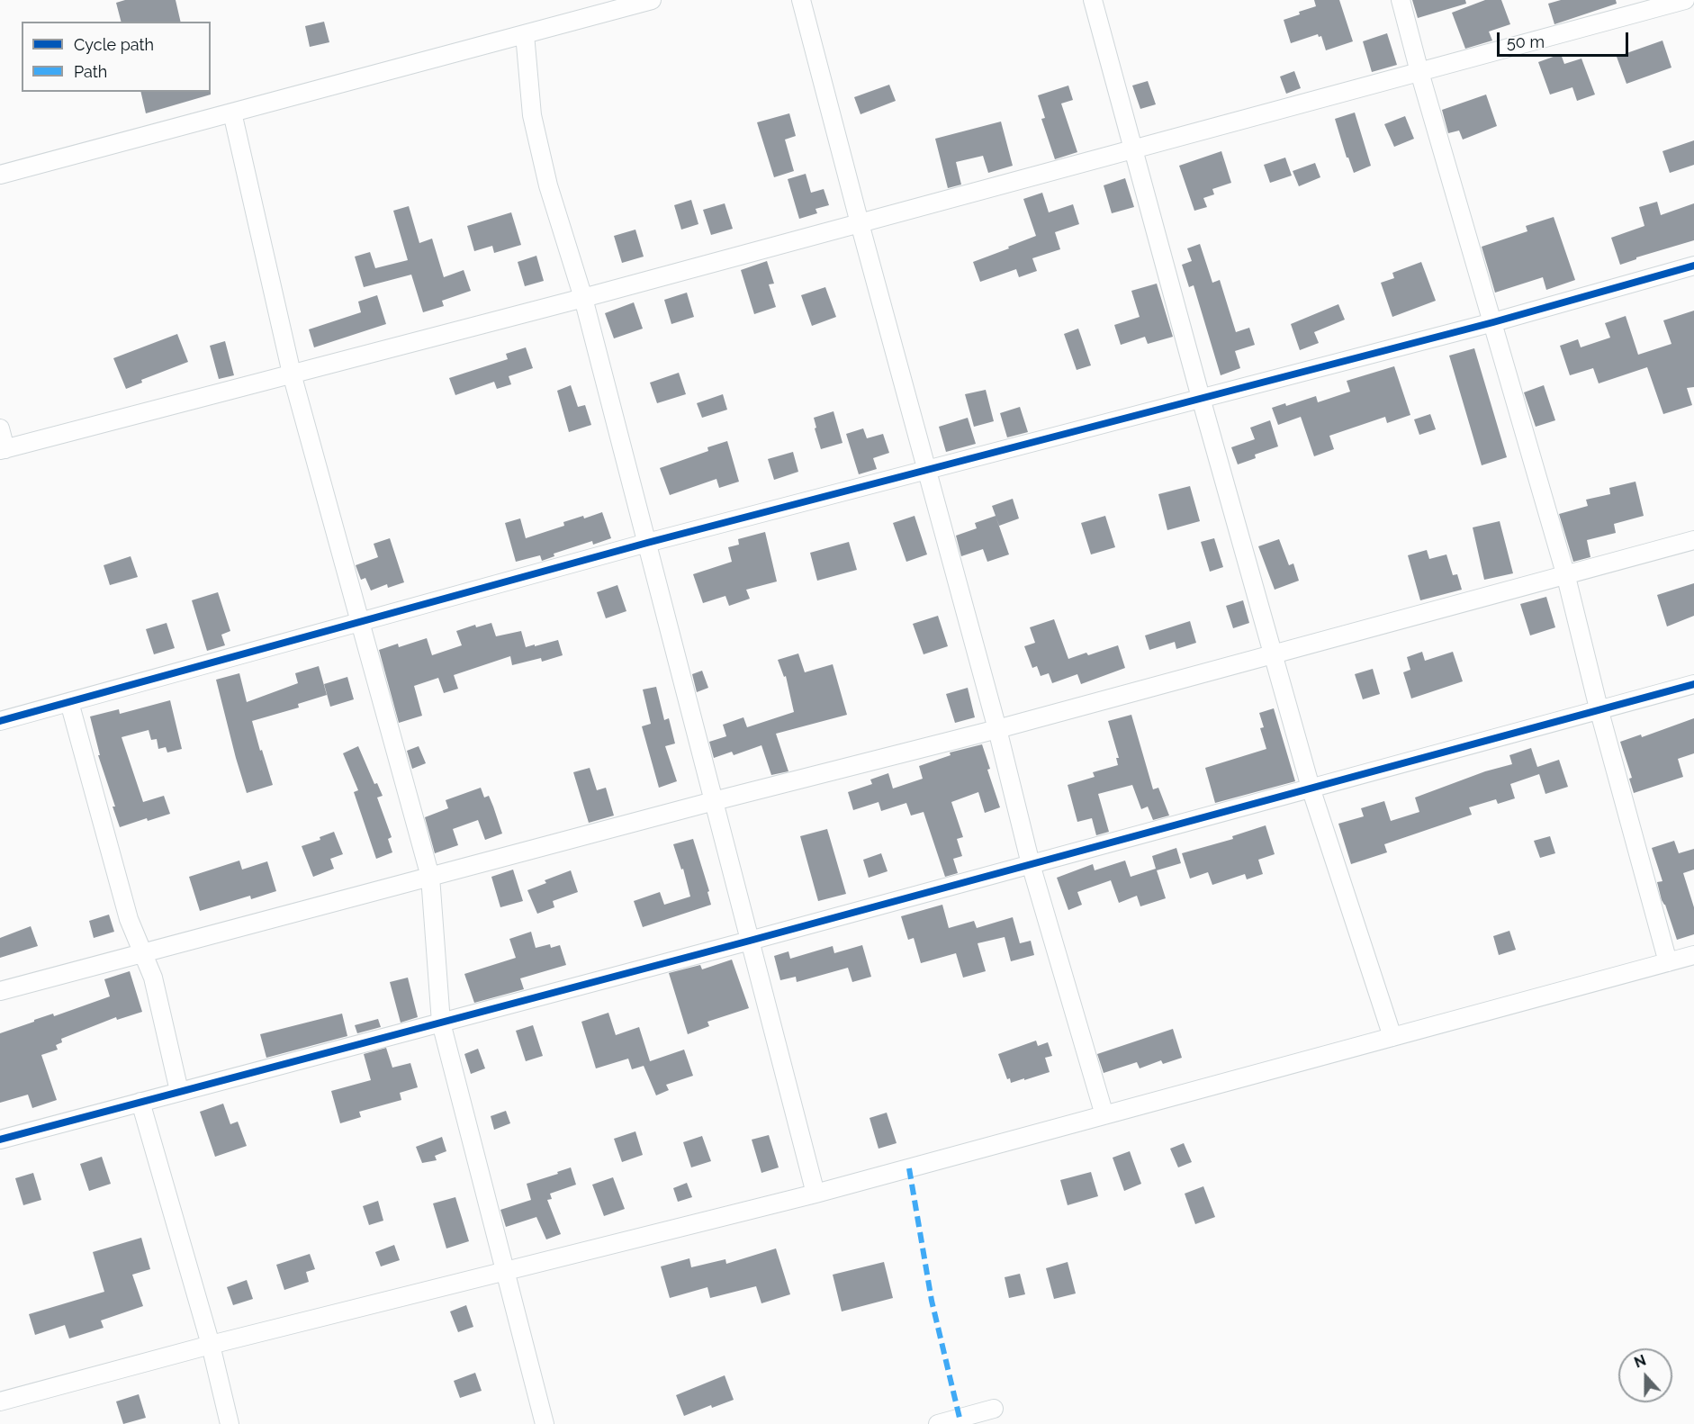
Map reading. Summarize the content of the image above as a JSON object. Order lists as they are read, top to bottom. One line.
{"legend":["Cycle path","Path"],"scale_bar":"50 m","north":"top"}
